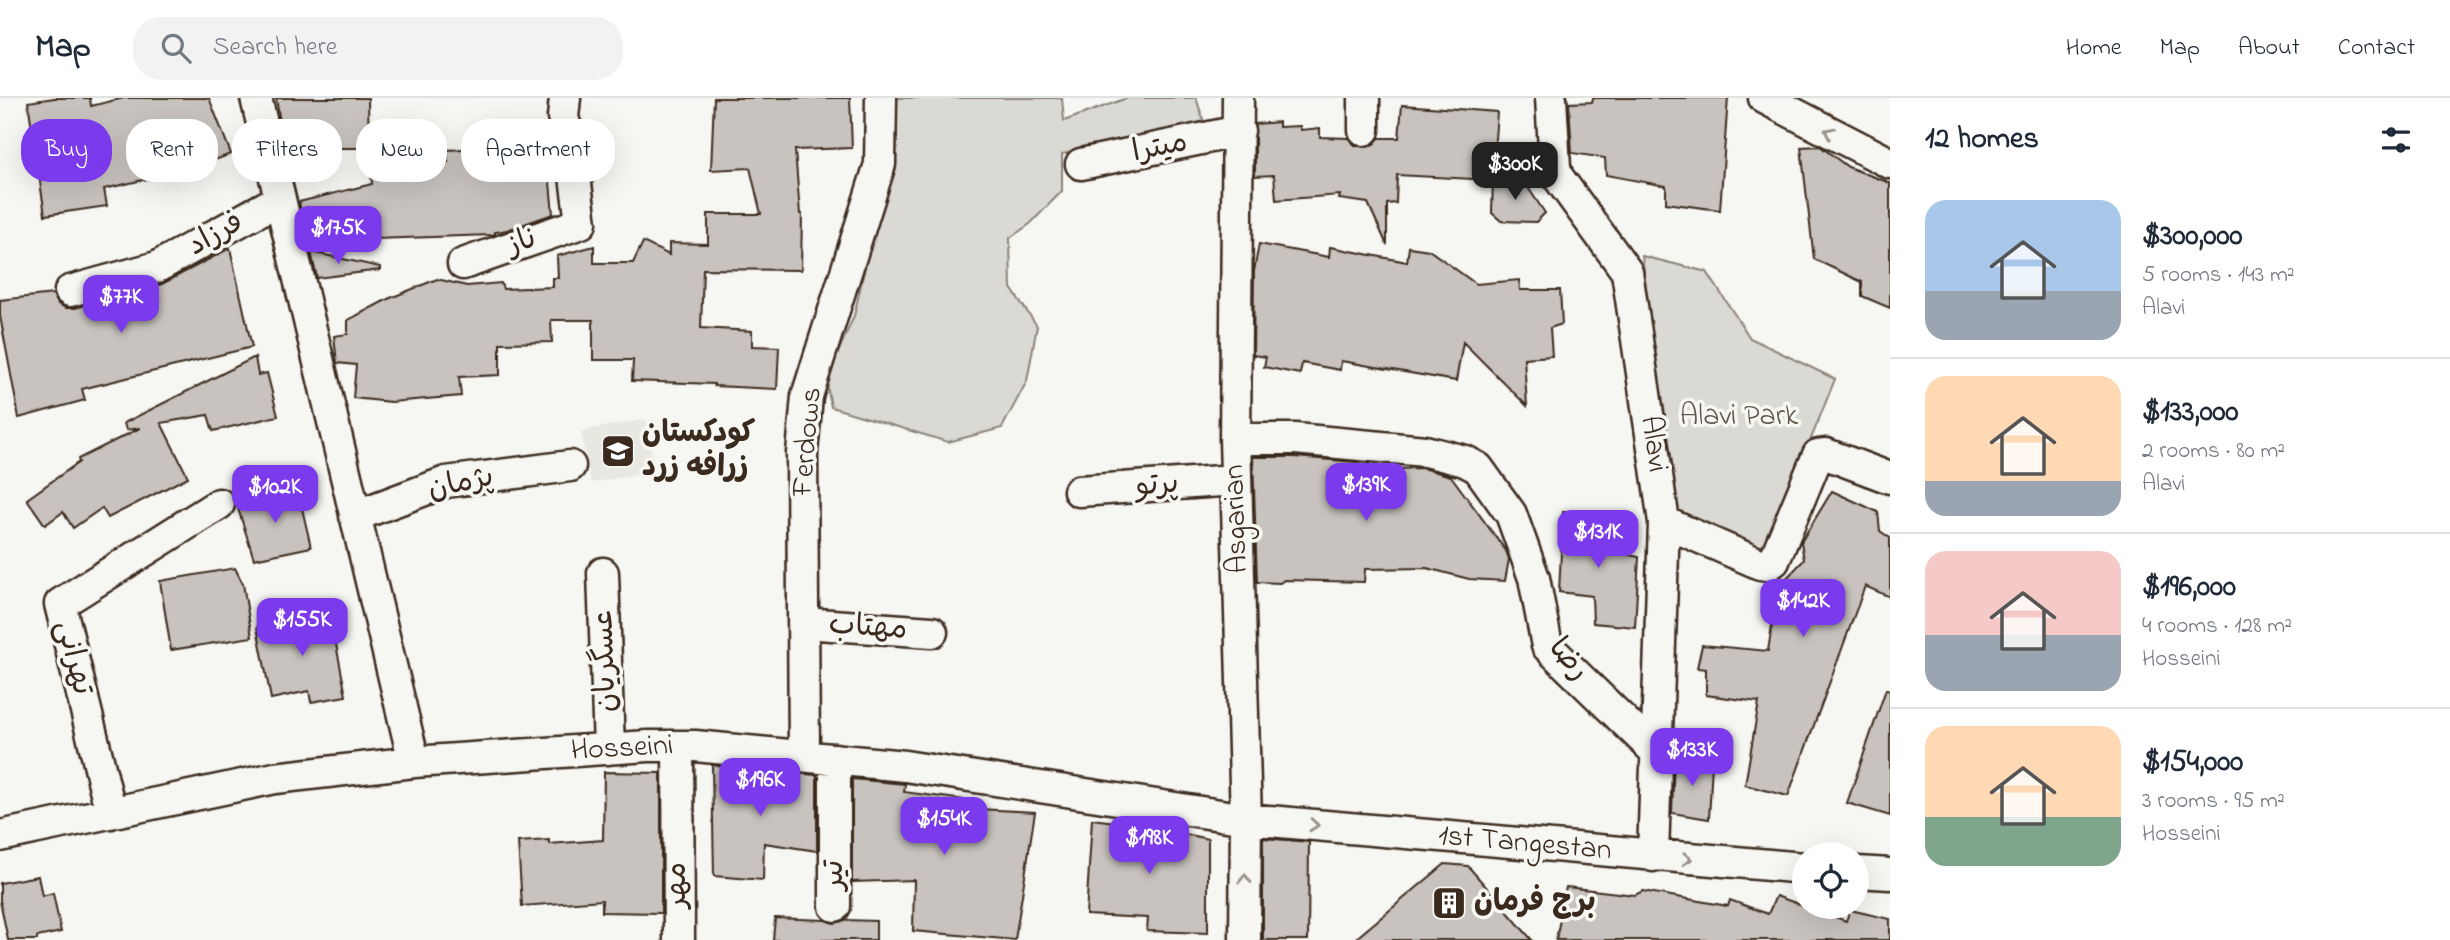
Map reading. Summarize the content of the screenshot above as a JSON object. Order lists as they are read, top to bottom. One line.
{"streets":{"street":["میترا","فرزاد","ناز","Ferdows","Alavi","پژمان","پرتو","Asgarian","مهتاب","تهرانی","رضا","عسگریان","Hosseini","1st Tangestan","تیر","مهر"]},"crossings":[["میترا","Asgarian"],["Ferdows","مهتاب"],["Ferdows","Hosseini"],["Alavi","رضا"],["Alavi","1st Tangestan"],["پرتو","Asgarian"],["Asgarian","رضا"],["Asgarian","Hosseini"],["Asgarian","1st Tangestan"],["تهرانی","Hosseini"],["عسگریان","Hosseini"],["Hosseini","1st Tangestan"],["Hosseini","تیر"],["Hosseini","مهر"]],"one_way":["1st Tangestan"],"parks":["Alavi Park"],"places":{"school or university":["کودکستان زرافه زرد"],"building":["برج فرمان"]},"page":{"header":"Map","search":"Search here","nav":["Home","Map","About","Contact"],"heading":"12 homes","chip":["Buy","Rent","Filters","New","Apartment"],"price":["$300K","$175K","$77K","$139K","$102K","$131K","$142K","$155K","$133K","$196K","$154K","$198K"],"list":[{"name":"$300,000","note":"5 rooms · 143 m² · Alavi"},{"name":"$133,000","note":"2 rooms · 80 m² · Alavi"},{"name":"$196,000","note":"4 rooms · 128 m² · Hosseini"},{"name":"$154,000","note":"3 rooms · 95 m² · Hosseini"}]}}
